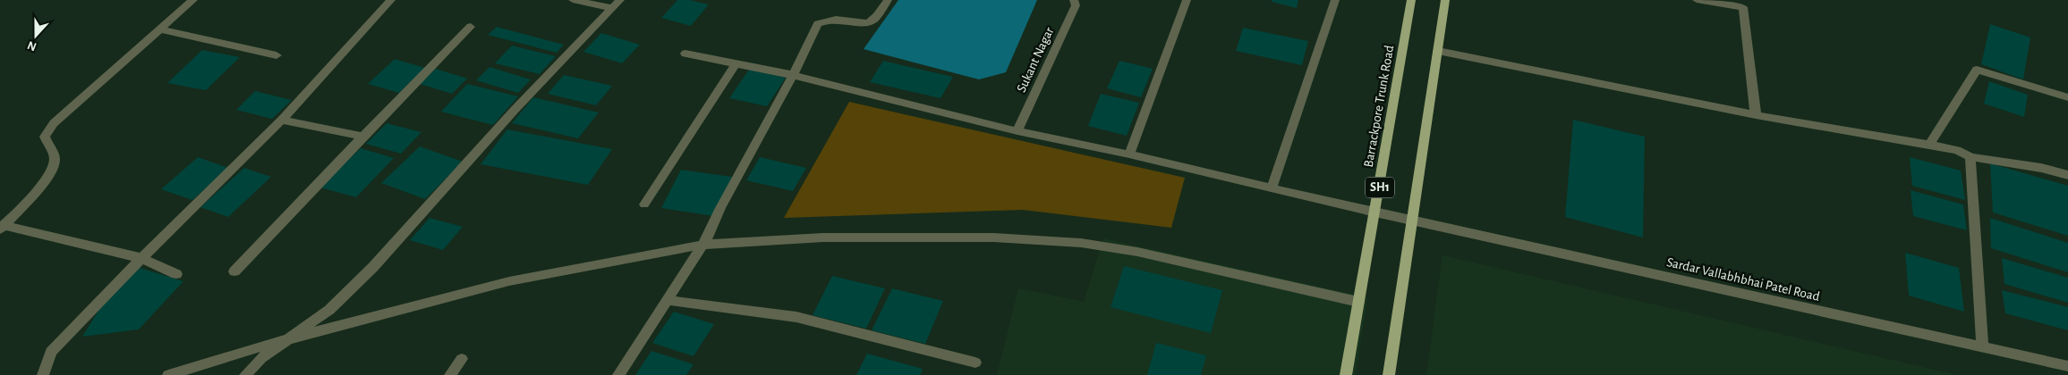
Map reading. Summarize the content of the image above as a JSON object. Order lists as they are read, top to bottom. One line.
{"streets":{"main road":["Barrackpore Trunk Road","SH1"],"street":["Sukant Nagar","Sardar Vallabhbhai Patel Road"]},"crossings":[["Sukant Nagar","Sardar Vallabhbhai Patel Road"],["Barrackpore Trunk Road","Sardar Vallabhbhai Patel Road"]],"north":"bottom"}
